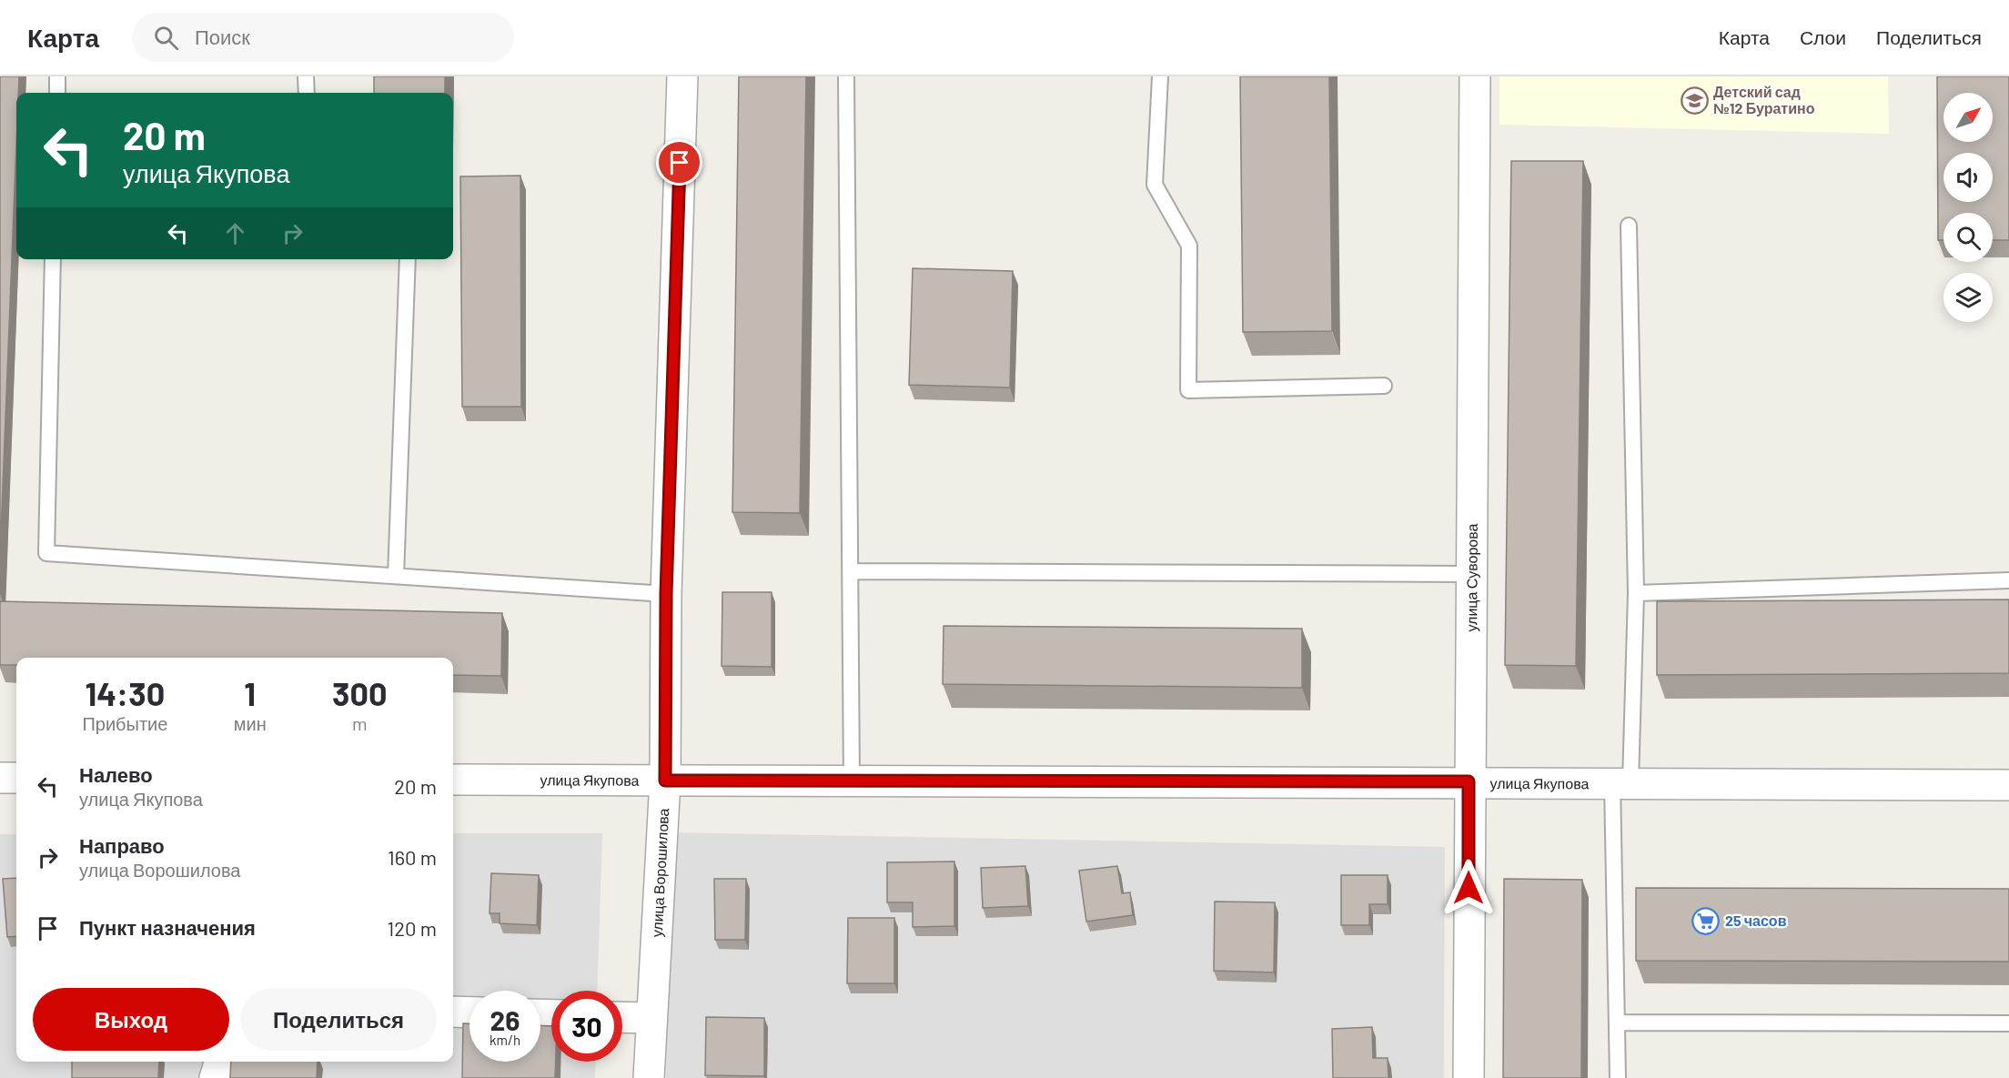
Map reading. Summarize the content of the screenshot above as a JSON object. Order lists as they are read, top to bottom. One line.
{"streets":{"street":["улица Суворова","улица Якупова","улица Ворошилова"]},"crossings":[["улица Суворова","улица Якупова"],["улица Якупова","улица Ворошилова"]],"places":{"school or university":["Детский сад №12 Буратино"],"supermarket":["25 часов"]},"north":"top right","page":{"header":"Карта","search":"Поиск","nav":["Карта","Слои","Поделиться"],"turn":["20 m","улица Якупова"],"eta":["14:30","Прибытие","1","мин","300","m"],"list":[{"name":"Налево","note":"улица Якупова","value":"20 m"},{"name":"Направо","note":"улица Ворошилова","value":"160 m"},{"name":"Пункт назначения","value":"120 m"}],"buttons":["Выход","Поделиться"],"speed":"26 km/h","limit":"30"}}
